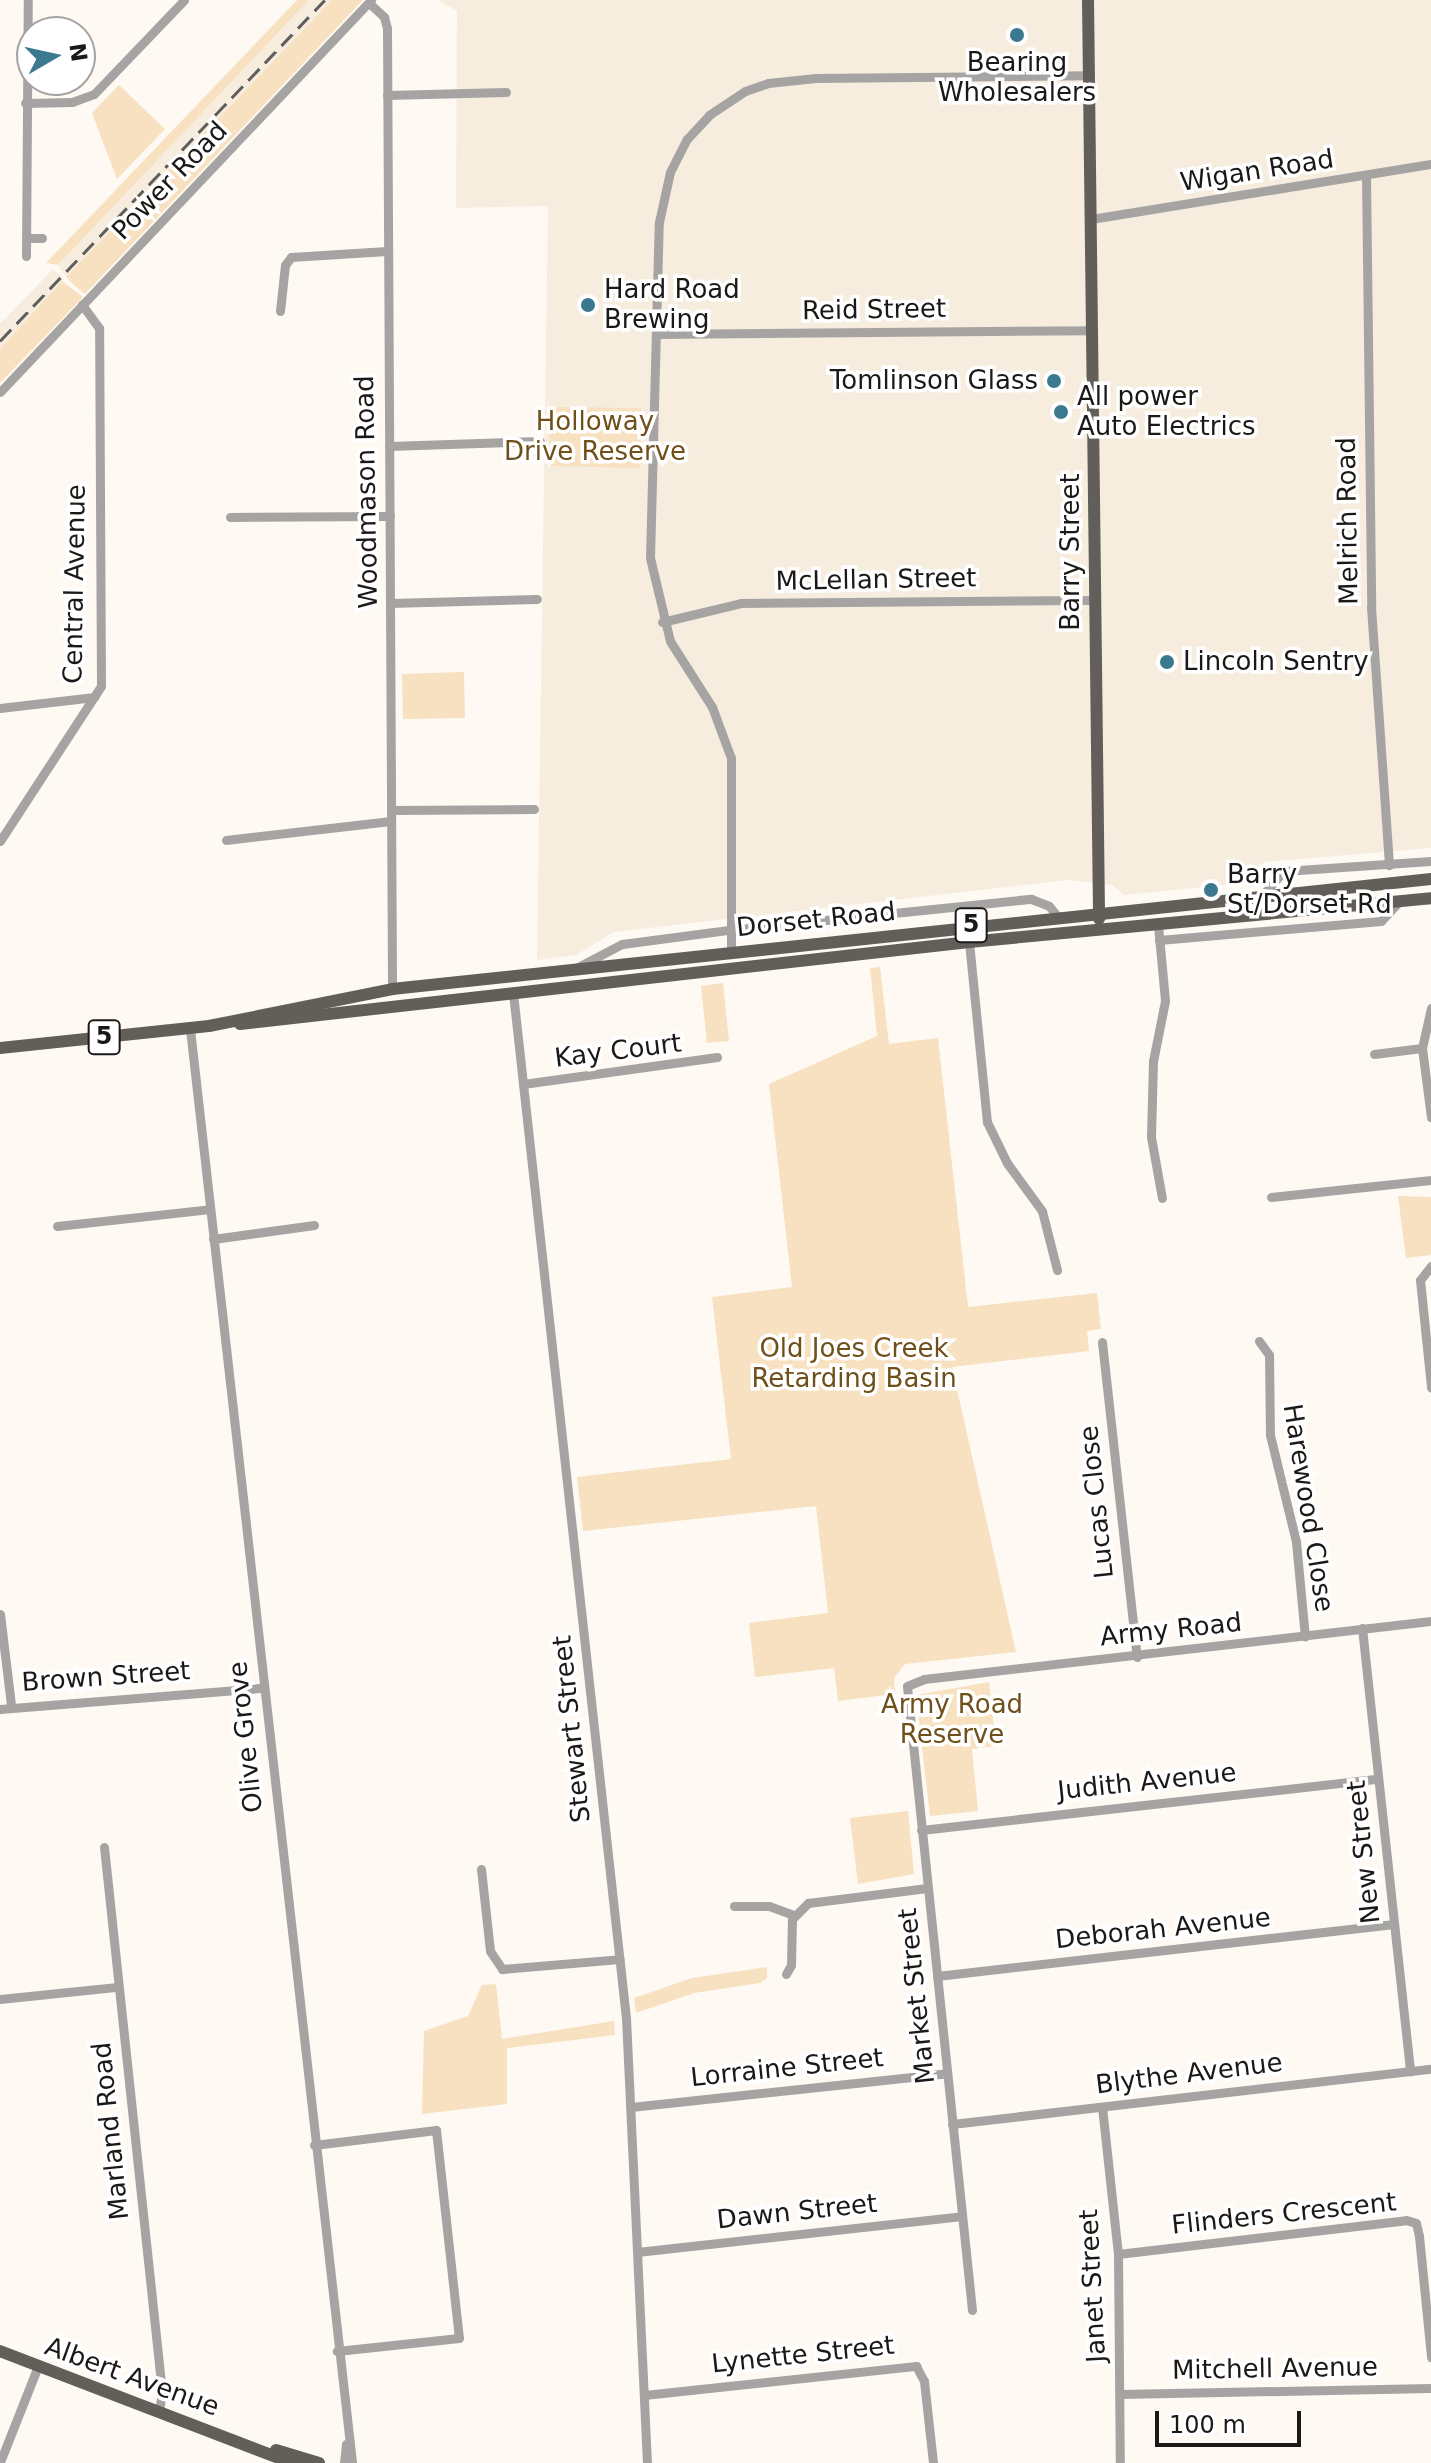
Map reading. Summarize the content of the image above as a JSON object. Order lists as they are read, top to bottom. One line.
{"streets":{"main road":["Barry Street","Dorset Road","5","Albert Avenue"],"street":["Wigan Road","Power Road","Reid Street","Woodmason Road","Melrich Road","McLellan Street","Central Avenue","Kay Court","Lucas Close","Harewood Close","Army Road","Brown Street","Stewart Street","Olive Grove","Judith Avenue","New Street","Deborah Avenue","Market Street","Lorraine Street","Blythe Avenue","Marland Road","Dawn Street","Flinders Crescent","Janet Street","Lynette Street","Mitchell Avenue"]},"crossings":[["Wigan Road","Melrich Road"],["Wigan Road","Barry Street"],["Power Road","Woodmason Road"],["Power Road","Central Avenue"],["Reid Street","Barry Street"],["Woodmason Road","Dorset Road"],["Barry Street","McLellan Street"],["Barry Street","Dorset Road"],["Dorset Road","Stewart Street"],["Dorset Road","Olive Grove"],["Kay Court","Stewart Street"],["Lucas Close","Army Road"],["Harewood Close","Army Road"],["Army Road","New Street"],["Army Road","Market Street"],["Brown Street","Olive Grove"],["Stewart Street","Lorraine Street"],["Stewart Street","Dawn Street"],["Stewart Street","Lynette Street"],["Judith Avenue","New Street"],["Judith Avenue","Market Street"],["New Street","Deborah Avenue"],["New Street","Blythe Avenue"],["Deborah Avenue","Market Street"],["Market Street","Lorraine Street"],["Market Street","Blythe Avenue"],["Market Street","Dawn Street"],["Blythe Avenue","Janet Street"],["Marland Road","Albert Avenue"],["Flinders Crescent","Janet Street"],["Janet Street","Mitchell Avenue"]],"parks":["Holloway Drive Reserve","Old Joes Creek Retarding Basin","Army Road Reserve"],"places":["Bearing Wholesalers","Hard Road Brewing","Tomlinson Glass","All power Auto Electrics","Lincoln Sentry","Barry St/Dorset Rd"],"scale_bar":"100 m","north":"right"}
